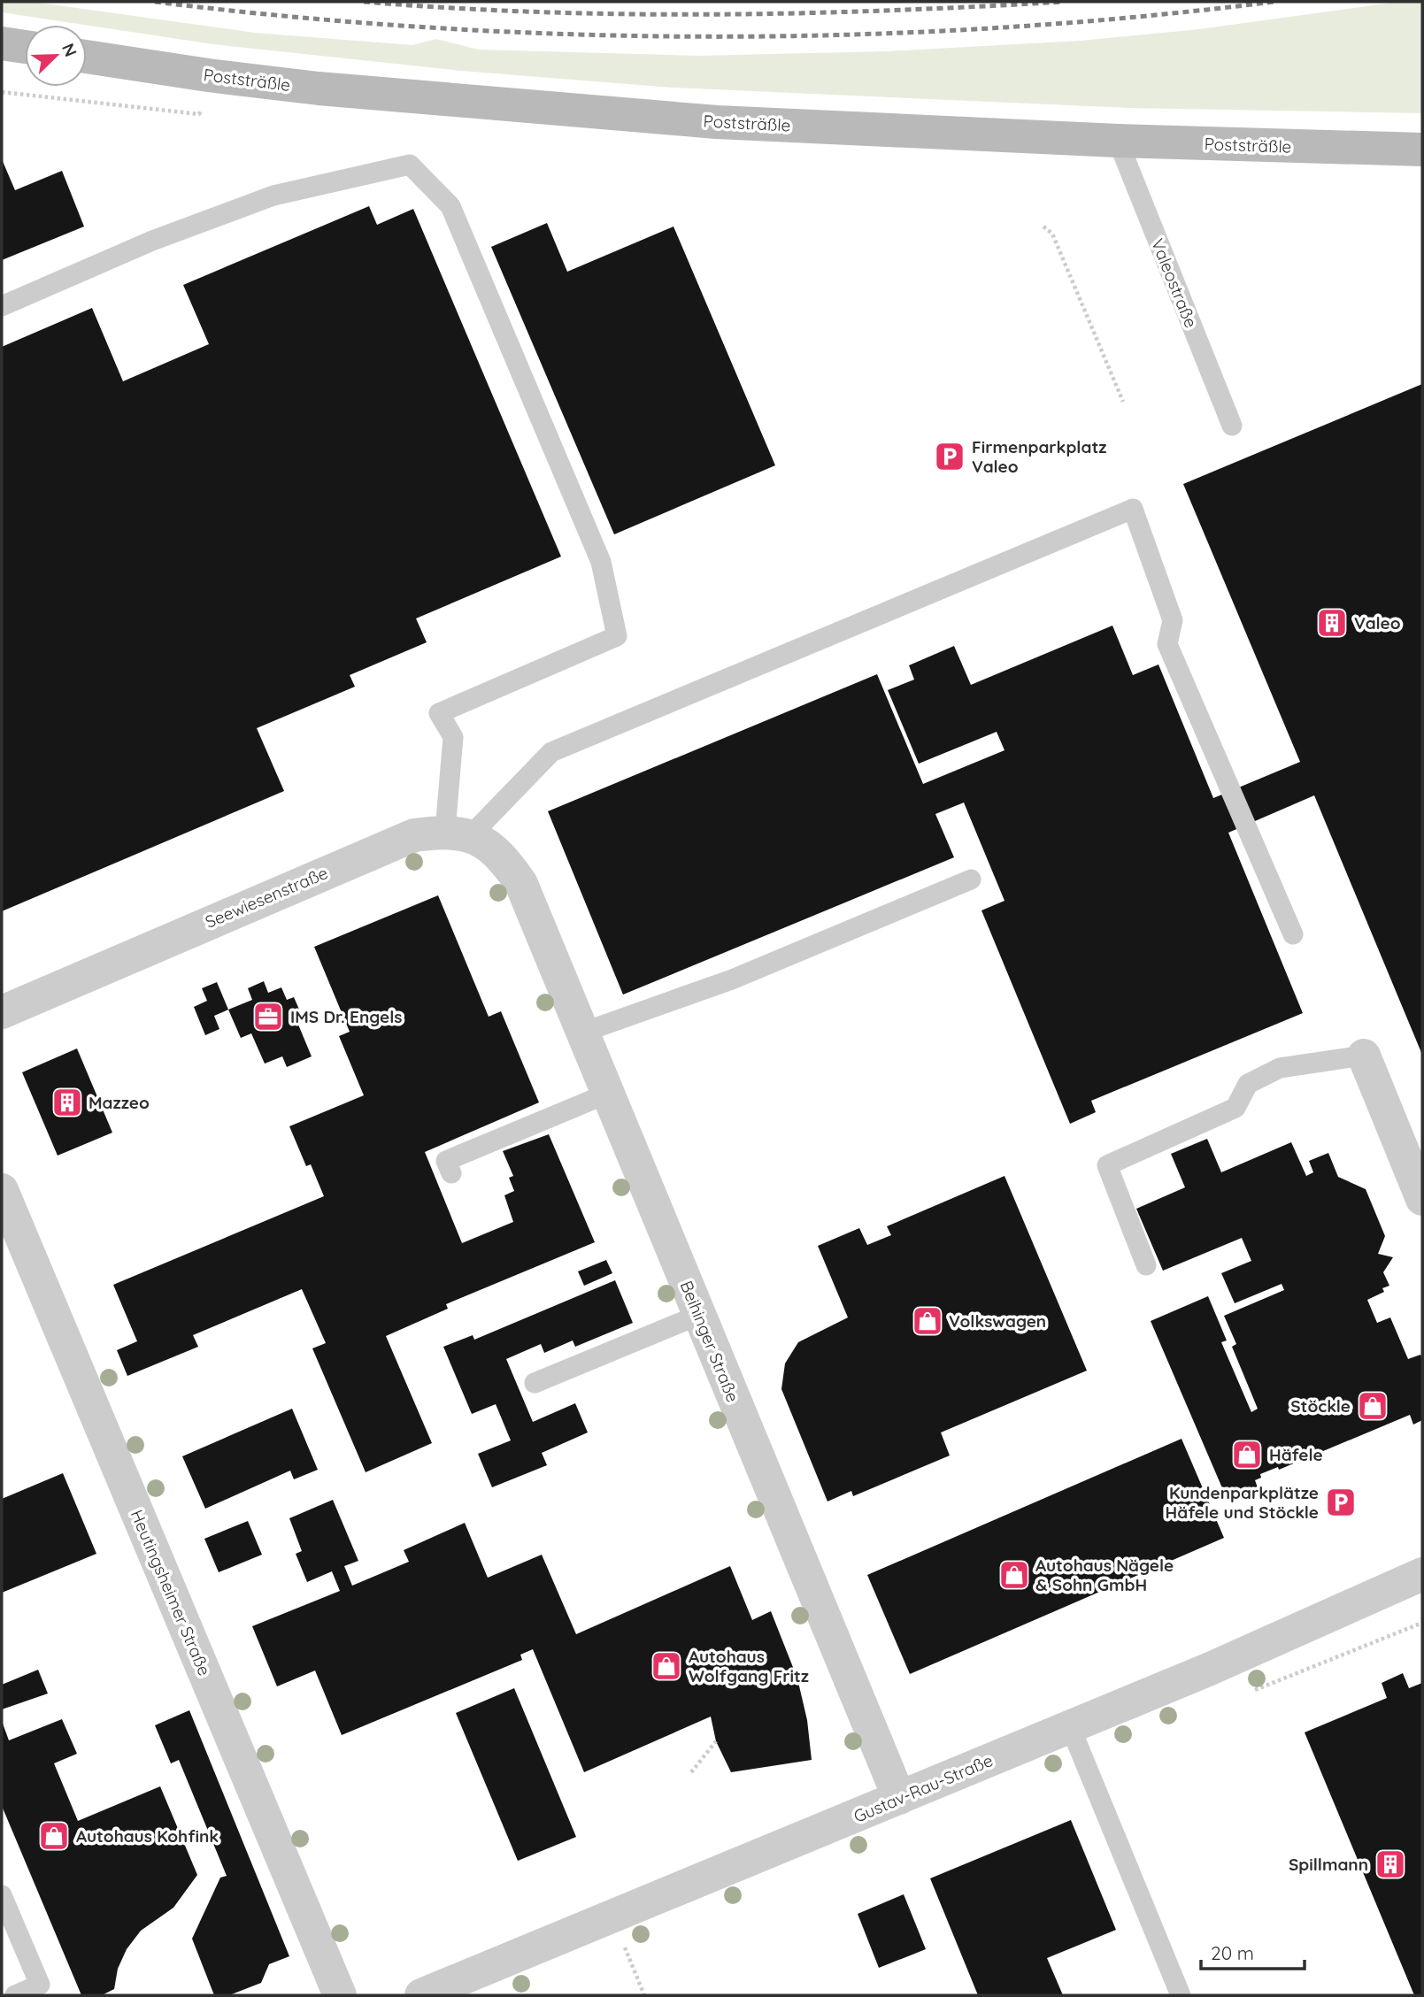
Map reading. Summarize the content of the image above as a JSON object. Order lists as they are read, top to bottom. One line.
{"streets":{"main road":["Poststräßle"],"street":["Seewiesenstraße","Beihinger Straße","Heutingsheimer Straße","Gustav-Rau-Straße"],"lane":["Valeostraße"]},"crossings":[["Poststräßle","Valeostraße"],["Seewiesenstraße","Beihinger Straße"],["Beihinger Straße","Gustav-Rau-Straße"]],"places":{"parking":["Firmenparkplatz Valeo","Kundenparkplätze Häfele und Stöckle"],"building":["Valeo","Mazzeo","Spillmann"],"office":["IMS Dr. Engels"],"shop":["Volkswagen","Stöckle","Häfele","Autohaus Nägele & Sohn GmbH","Autohaus Wolfgang Fritz","Autohaus Kohfink"]},"scale_bar":"20 m","north":"top right"}
